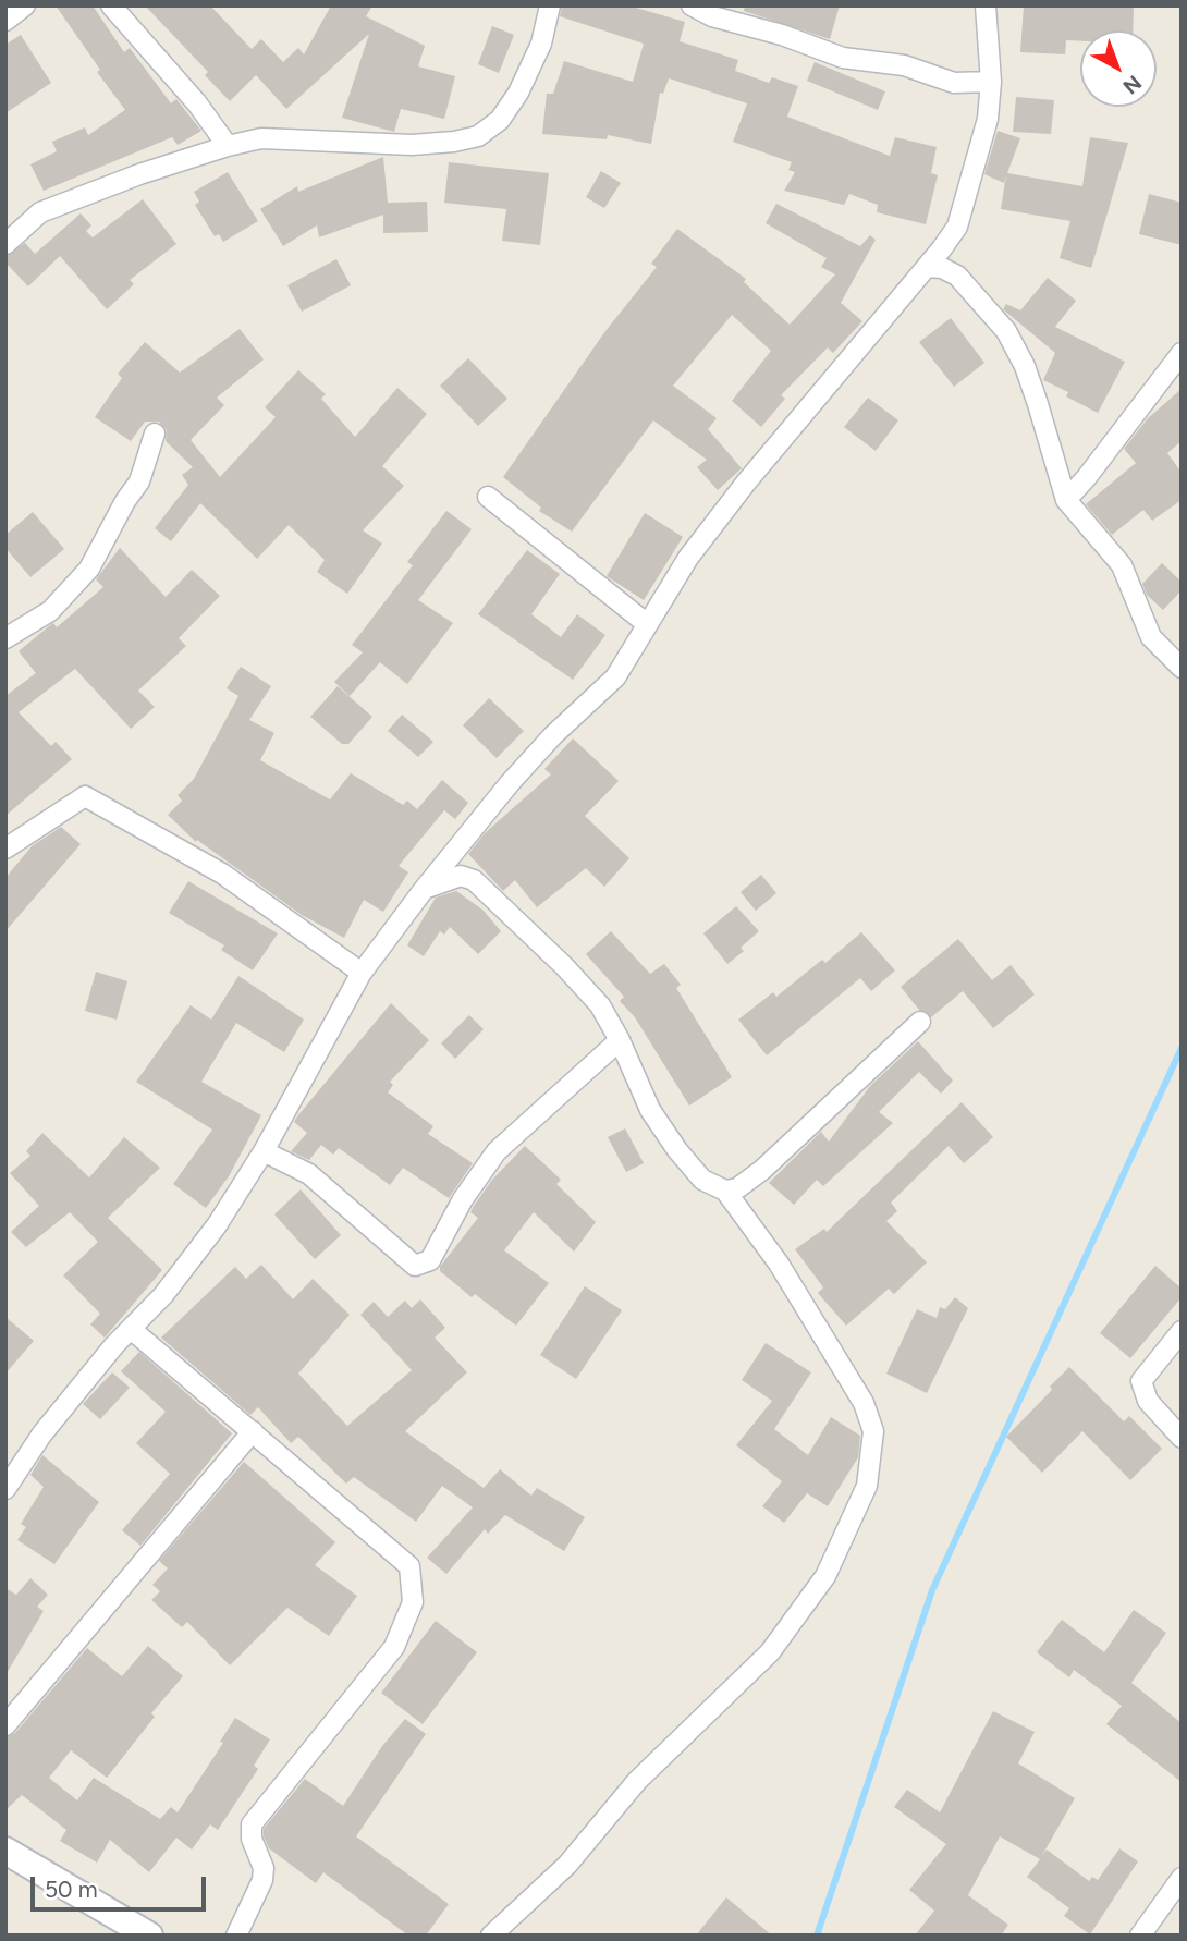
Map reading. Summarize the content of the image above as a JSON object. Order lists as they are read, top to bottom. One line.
{"scale_bar":"50 m","north":"bottom right"}
